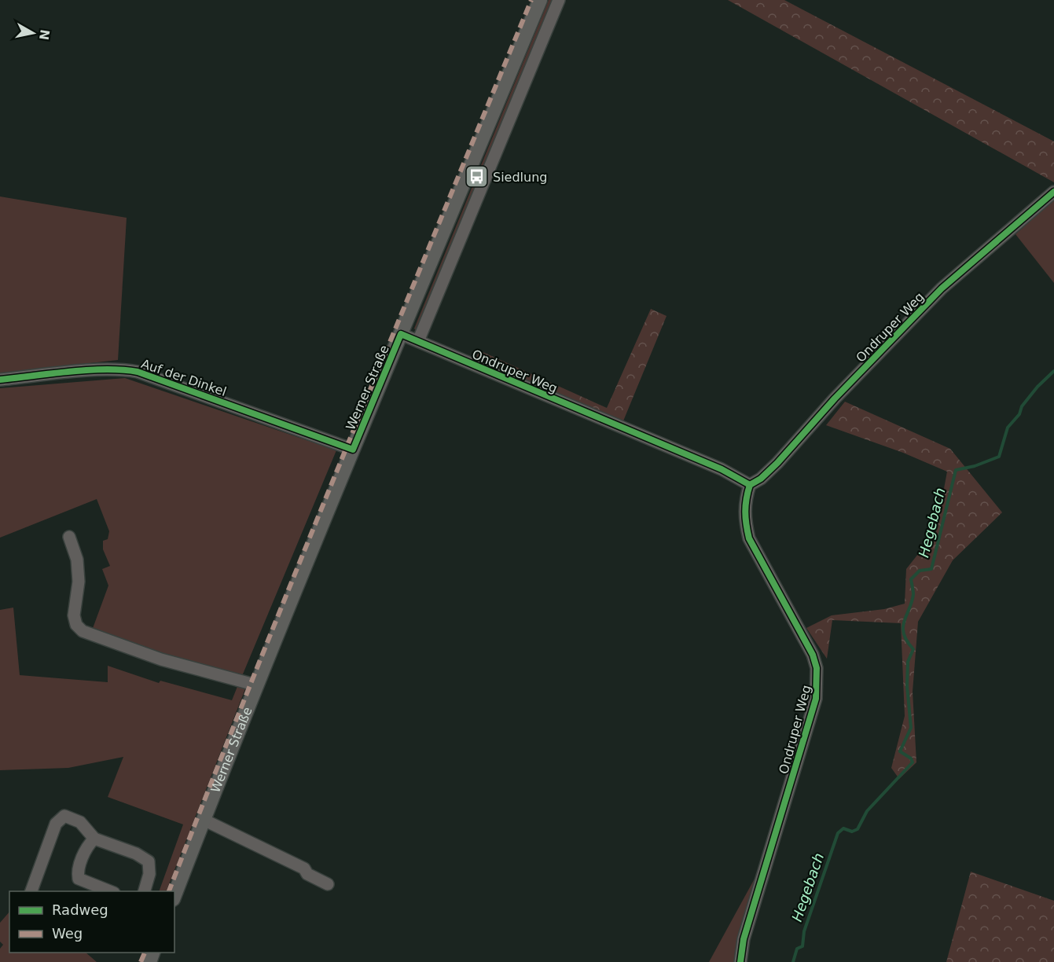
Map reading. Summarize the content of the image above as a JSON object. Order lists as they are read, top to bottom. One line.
{"streets":{"main road":["Werner Straße"],"street":["Ondruper Weg","Auf der Dinkel"]},"crossings":[["Ondruper Weg","Werner Straße"],["Auf der Dinkel","Werner Straße"]],"water":["Hegebach"],"places":{"bus stop":["Siedlung"]},"legend":["Radweg","Weg"],"north":"right"}
